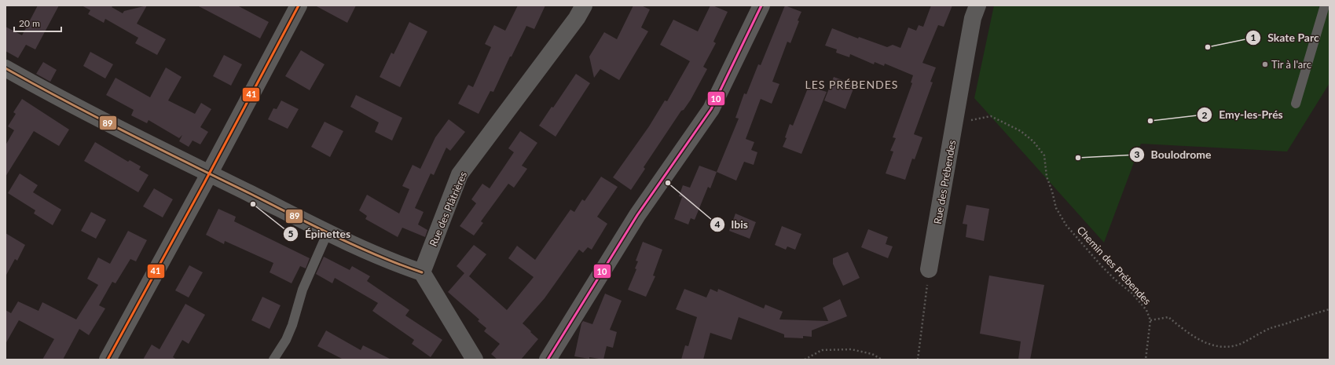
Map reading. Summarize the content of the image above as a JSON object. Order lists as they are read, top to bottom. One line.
{"streets":{"street":["Rue des Prébendes","Rue des Plâtrières"],"path":["Chemin des Prébendes"]},"crossings":[["Rue des Prébendes","Chemin des Prébendes"]],"districts":["LES PRÉBENDES"],"places":["Skate Parc","Tir à l'arc","Emy-les-Prés","Boulodrome","Ibis","Épinettes"],"lines":["transit line 41","transit line 10","transit line 89"],"scale_bar":"20 m"}
